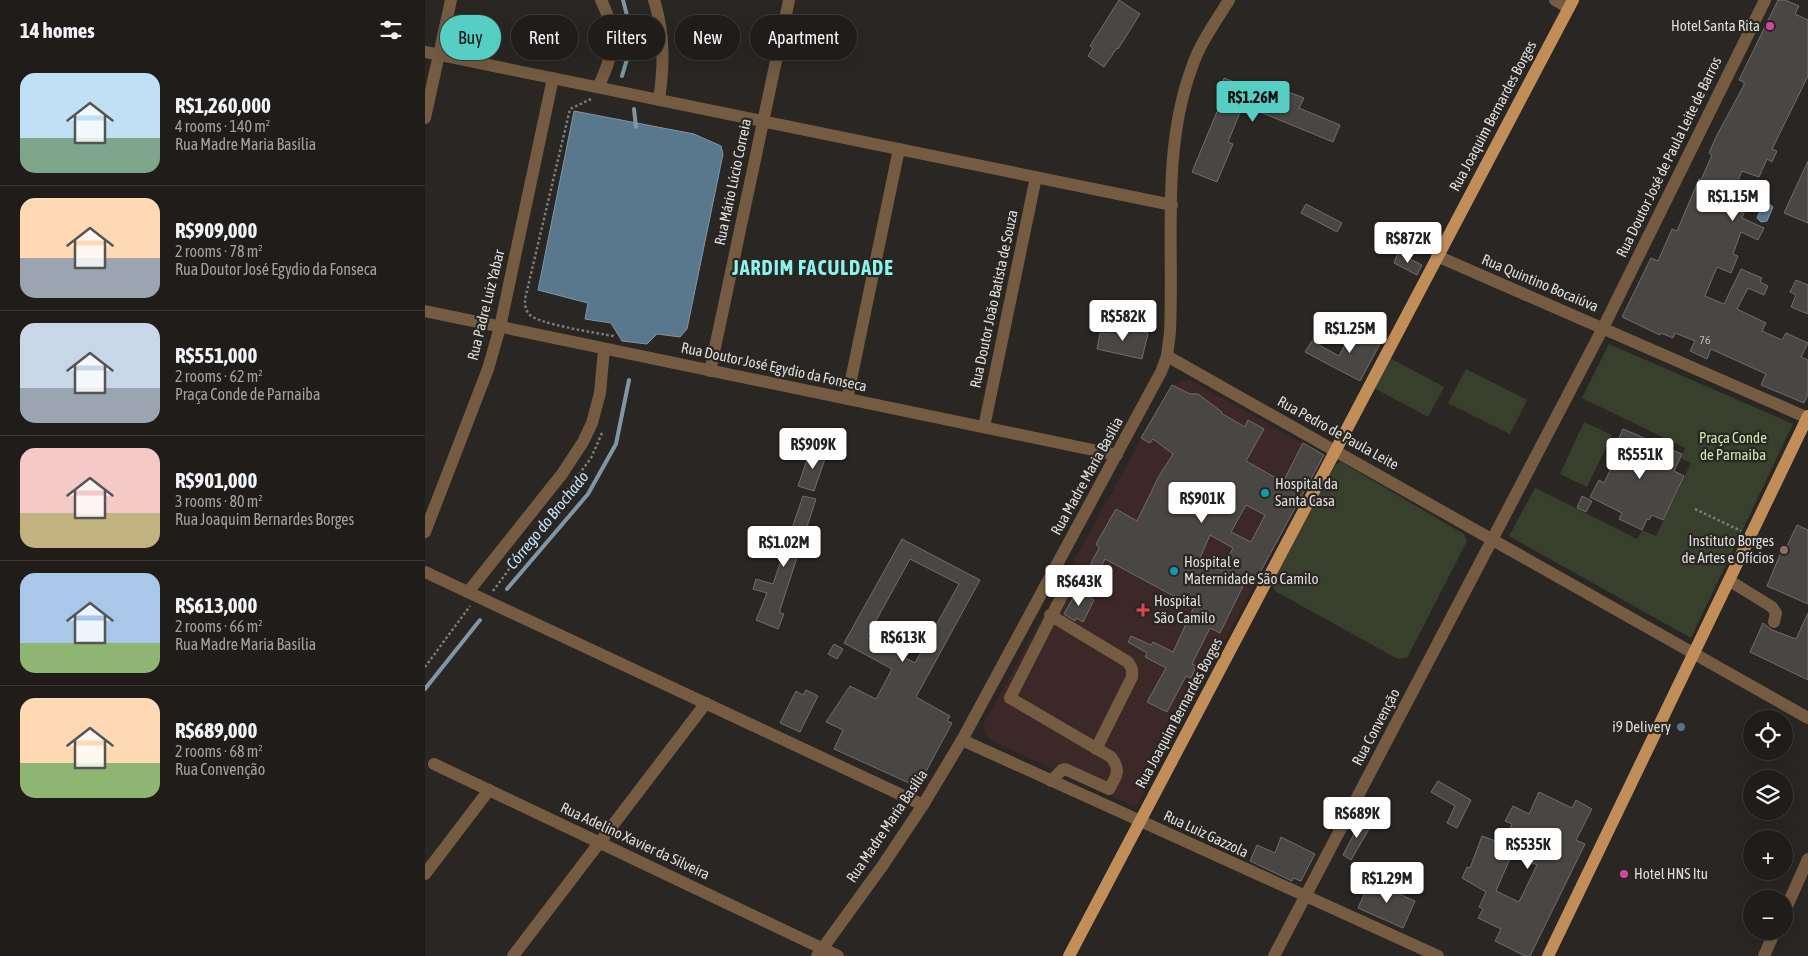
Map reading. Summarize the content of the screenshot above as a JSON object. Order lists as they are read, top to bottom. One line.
{"streets":{"main road":["Rua Joaquim Bernardes Borges"],"street":["Rua Doutor José de Paula Leite de Barros","Rua Mário Lúcio Correia","Rua Quintino Bocaiúva","Rua Doutor João Batista de Souza","Rua Padre Luiz Yabar","Rua Doutor José Egydio da Fonseca","Rua Pedro de Paula Leite","Rua Madre Maria Basília","Rua Convenção","Rua Luiz Gazzola","Rua Adelino Xavier da Silveira"]},"crossings":[["Rua Joaquim Bernardes Borges","Rua Quintino Bocaiúva"],["Rua Joaquim Bernardes Borges","Rua Pedro de Paula Leite"],["Rua Joaquim Bernardes Borges","Rua Luiz Gazzola"],["Rua Doutor José de Paula Leite de Barros","Rua Quintino Bocaiúva"],["Rua Mário Lúcio Correia","Rua Doutor José Egydio da Fonseca"],["Rua Doutor João Batista de Souza","Rua Doutor José Egydio da Fonseca"],["Rua Padre Luiz Yabar","Rua Doutor José Egydio da Fonseca"],["Rua Doutor José Egydio da Fonseca","Rua Madre Maria Basília"],["Rua Pedro de Paula Leite","Rua Madre Maria Basília"],["Rua Pedro de Paula Leite","Rua Convenção"],["Rua Madre Maria Basília","Rua Luiz Gazzola"],["Rua Madre Maria Basília","Rua Adelino Xavier da Silveira"],["Rua Convenção","Rua Luiz Gazzola"]],"districts":["JARDIM FACULDADE"],"water":["Córrego do Brochado"],"parks":["Praça Conde de Parnaiba"],"places":{"other":["Hotel Santa Rita","Hospital da Santa Casa","Instituto Borges de Artes e Ofícios","Hospital e Maternidade São Camilo","i9 Delivery","Hotel HNS Itu"],"health":["Hospital São Camilo"]},"house_numbers":["76"],"page":{"heading":"14 homes","chip":["Buy","Rent","Filters","New","Apartment"],"list":[{"name":"R$1,260,000","note":"4 rooms · 140 m² · Rua Madre Maria Basília"},{"name":"R$909,000","note":"2 rooms · 78 m² · Rua Doutor José Egydio da Fonseca"},{"name":"R$551,000","note":"2 rooms · 62 m² · Praça Conde de Parnaiba"},{"name":"R$901,000","note":"3 rooms · 80 m² · Rua Joaquim Bernardes Borges"},{"name":"R$613,000","note":"2 rooms · 66 m² · Rua Madre Maria Basília"},{"name":"R$689,000","note":"2 rooms · 68 m² · Rua Convenção"}],"price":["R$1.26M","R$1.15M","R$872K","R$582K","R$1.25M","R$909K","R$551K","R$901K","R$1.02M","R$643K","R$613K","R$689K","R$535K","R$1.29M"],"map_buttons":["+","−"]}}
